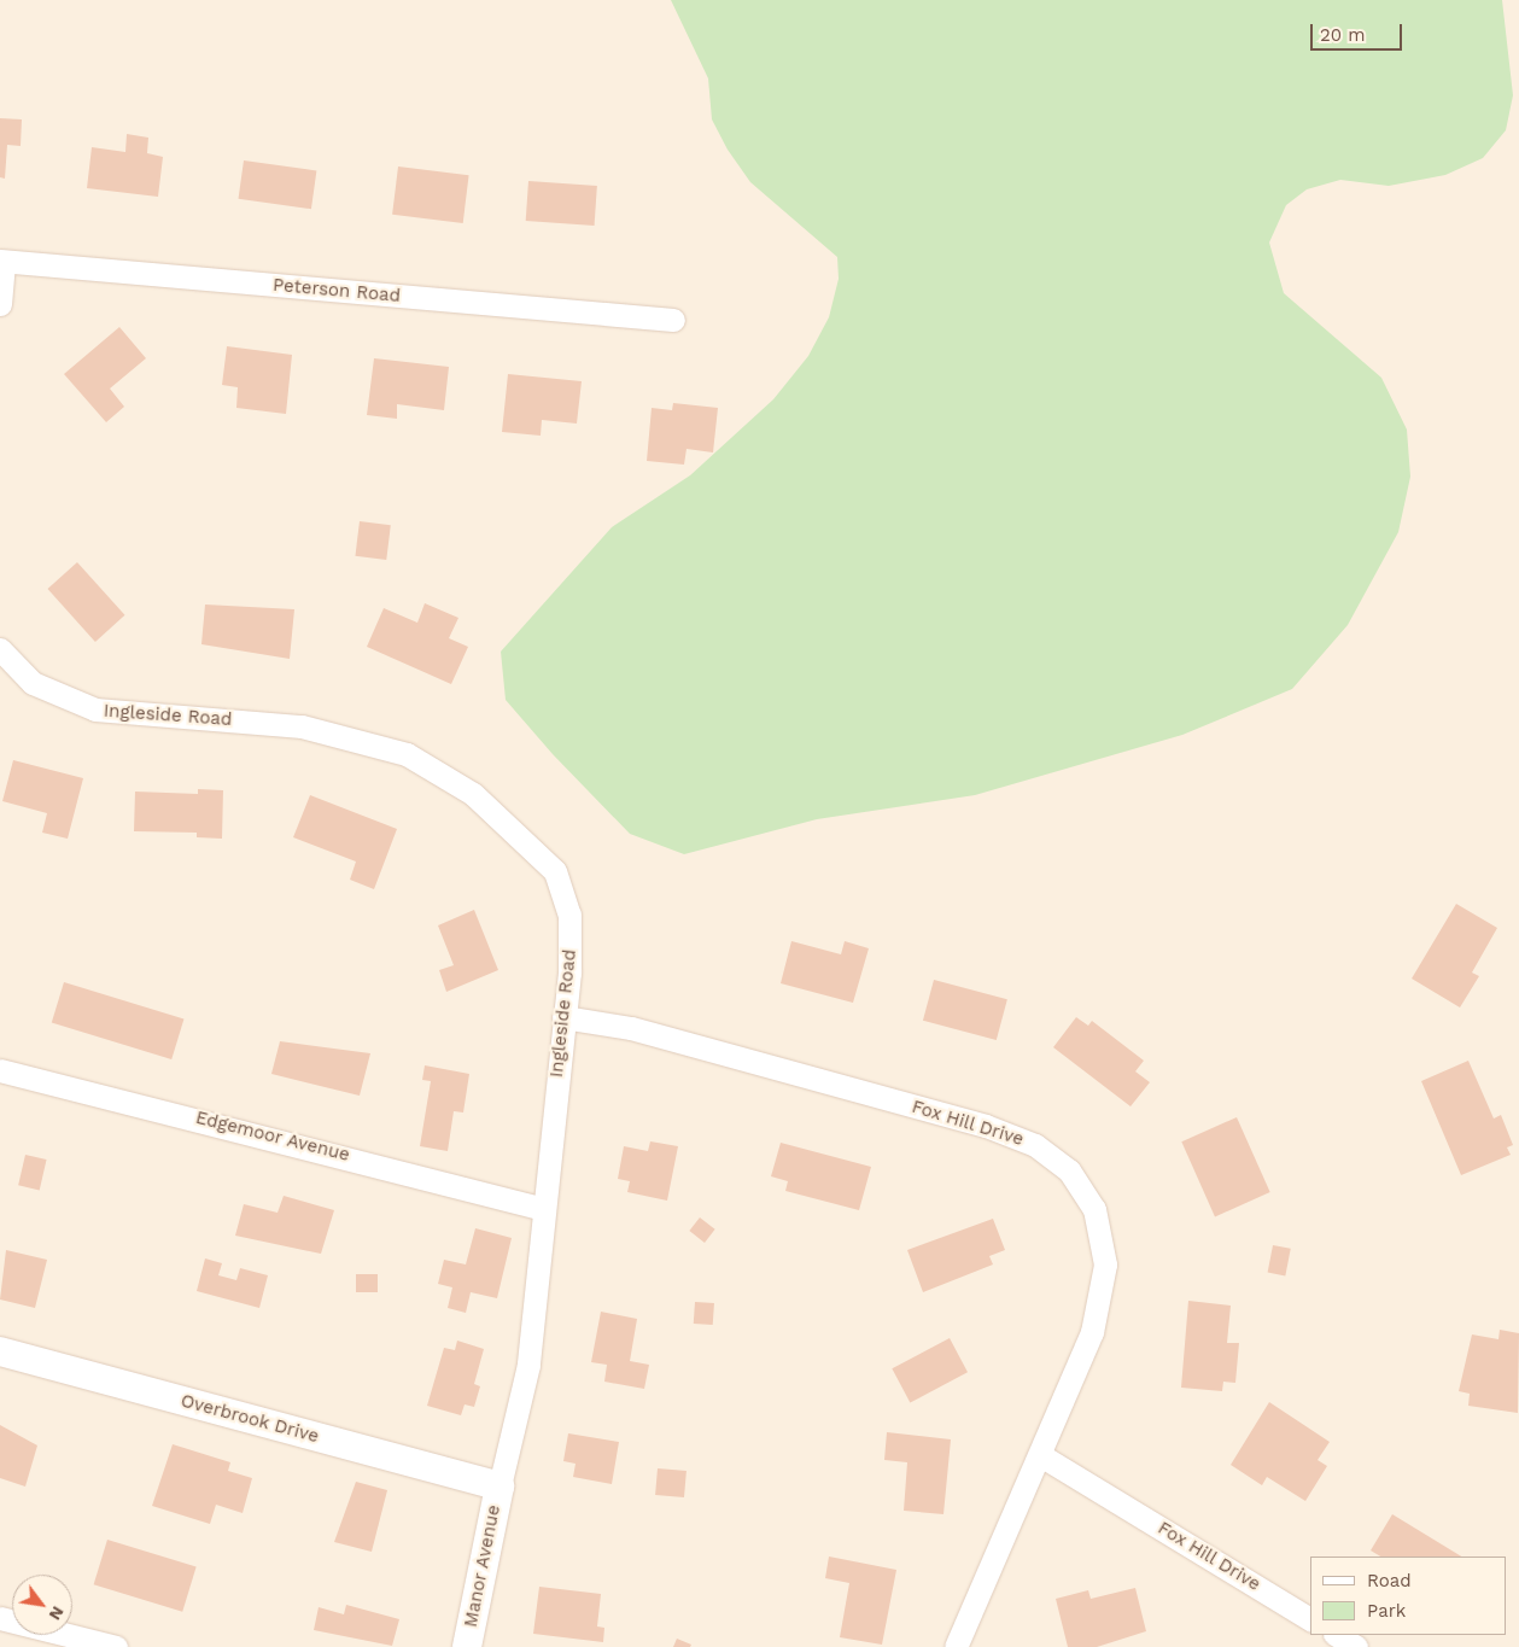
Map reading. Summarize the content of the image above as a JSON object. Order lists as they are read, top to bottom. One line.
{"streets":{"street":["Peterson Road","Ingleside Road","Fox Hill Drive","Edgemoor Avenue","Overbrook Drive","Manor Avenue"]},"crossings":[["Ingleside Road","Fox Hill Drive"],["Ingleside Road","Edgemoor Avenue"],["Ingleside Road","Overbrook Drive"],["Ingleside Road","Manor Avenue"],["Overbrook Drive","Manor Avenue"]],"legend":["Road","Park"],"scale_bar":"20 m","north":"bottom right"}
